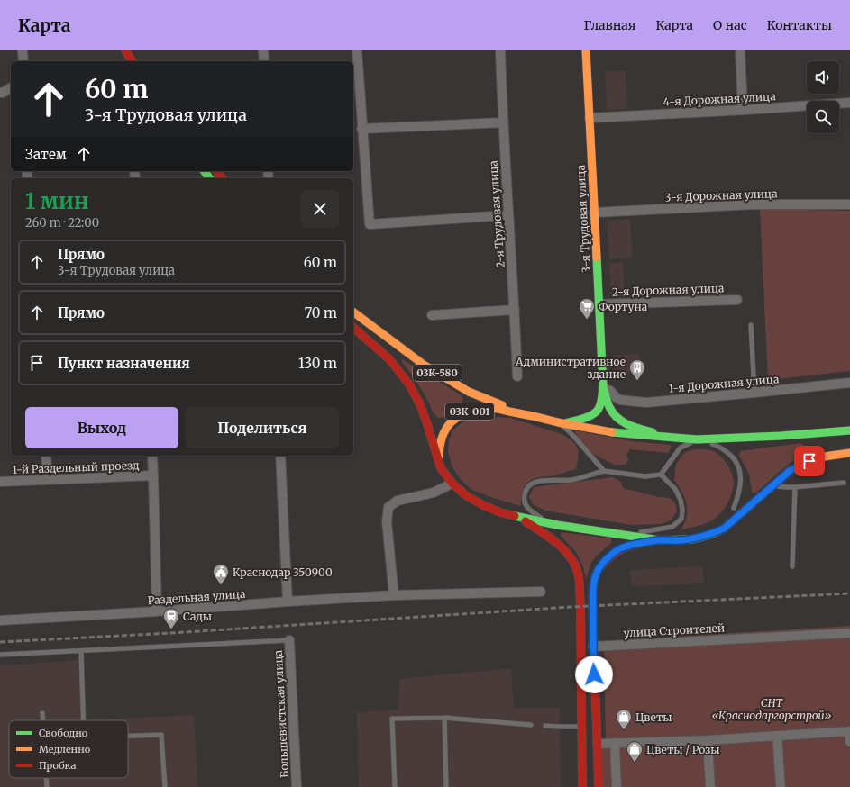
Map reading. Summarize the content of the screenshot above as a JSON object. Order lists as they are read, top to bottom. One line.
{"streets":{"main road":["3-я Трудовая улица","03К-580","03К-001"],"street":["4-я Дорожная улица","3-я Дорожная улица","2-я Трудовая улица","2-я Дорожная улица","1-я Дорожная улица","1-й Раздельный проезд","Раздельная улица","улица Строителей","Большевистская улица"]},"crossings":[["4-я Дорожная улица","3-я Трудовая улица"],["3-я Дорожная улица","3-я Трудовая улица"],["3-я Трудовая улица","2-я Дорожная улица"],["3-я Трудовая улица","1-я Дорожная улица"],["3-я Трудовая улица","03К-001"],["03К-580","03К-001"],["1-я Дорожная улица","03К-001"]],"parks":["СНТ «Краснодаргорстрой»"],"places":{"supermarket":["Фортуна"],"building":["Административное здание"],"public building":["Краснодар 350900"],"station":["Сады"],"shop":["Цветы","Цветы / Розы"]},"legend":["Свободно","Медленно","Пробка"],"page":{"header":"Карта","nav":["Главная","Карта","О нас","Контакты"],"turn":["60 m","3-я Трудовая улица"],"then":"Затем","heading":["1 мин","260 m · 22:00"],"list":[{"name":"Прямо","note":"3-я Трудовая улица","value":"60 m"},{"name":"Прямо","value":"70 m"},{"name":"Пункт назначения","value":"130 m"}],"buttons":["Выход","Поделиться"]}}
